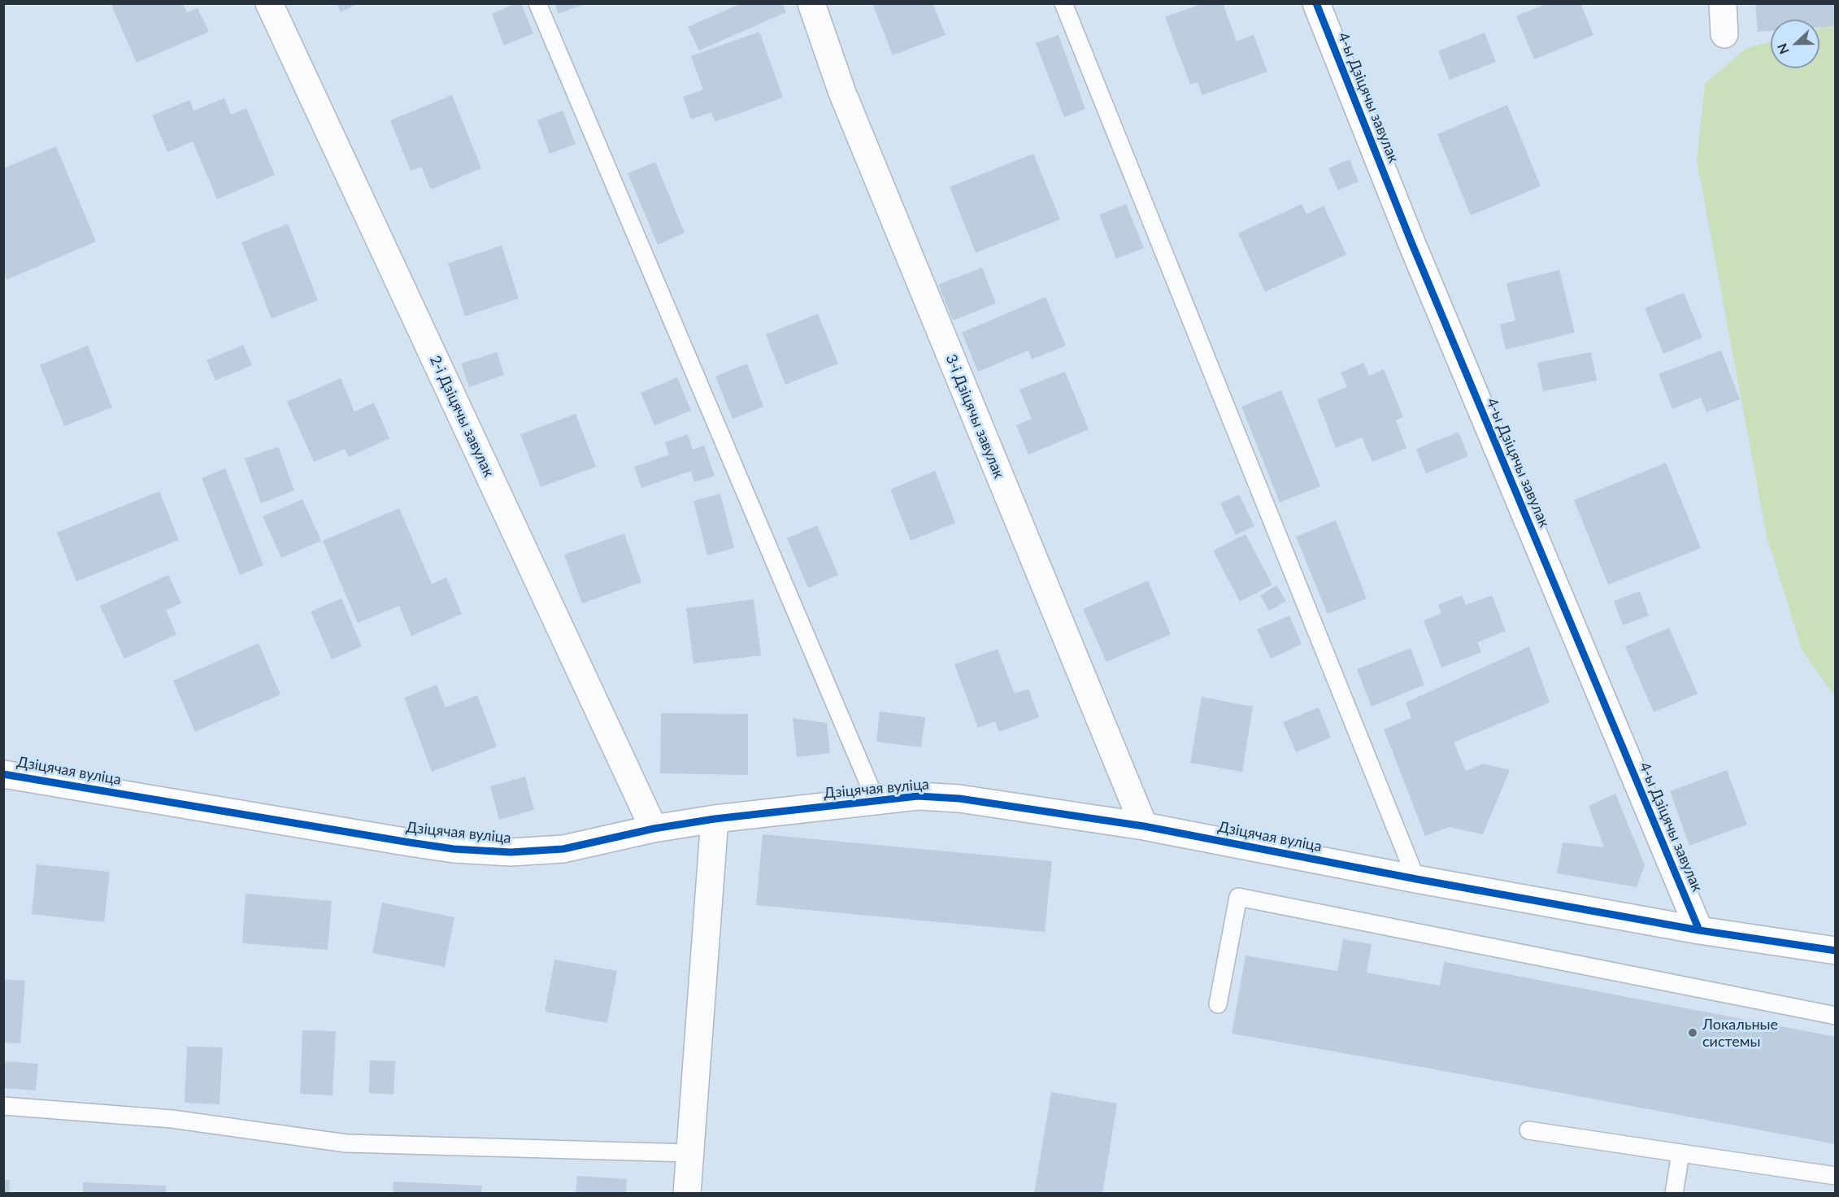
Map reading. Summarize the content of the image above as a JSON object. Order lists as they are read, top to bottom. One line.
{"streets":{"street":["4-ы Дзіцячы завулак","2-і Дзіцячы завулак","3-і Дзіцячы завулак","Дзіцячая вуліца"]},"crossings":[["4-ы Дзіцячы завулак","Дзіцячая вуліца"],["2-і Дзіцячы завулак","Дзіцячая вуліца"],["3-і Дзіцячы завулак","Дзіцячая вуліца"]],"places":["Локальные системы"],"north":"left"}
